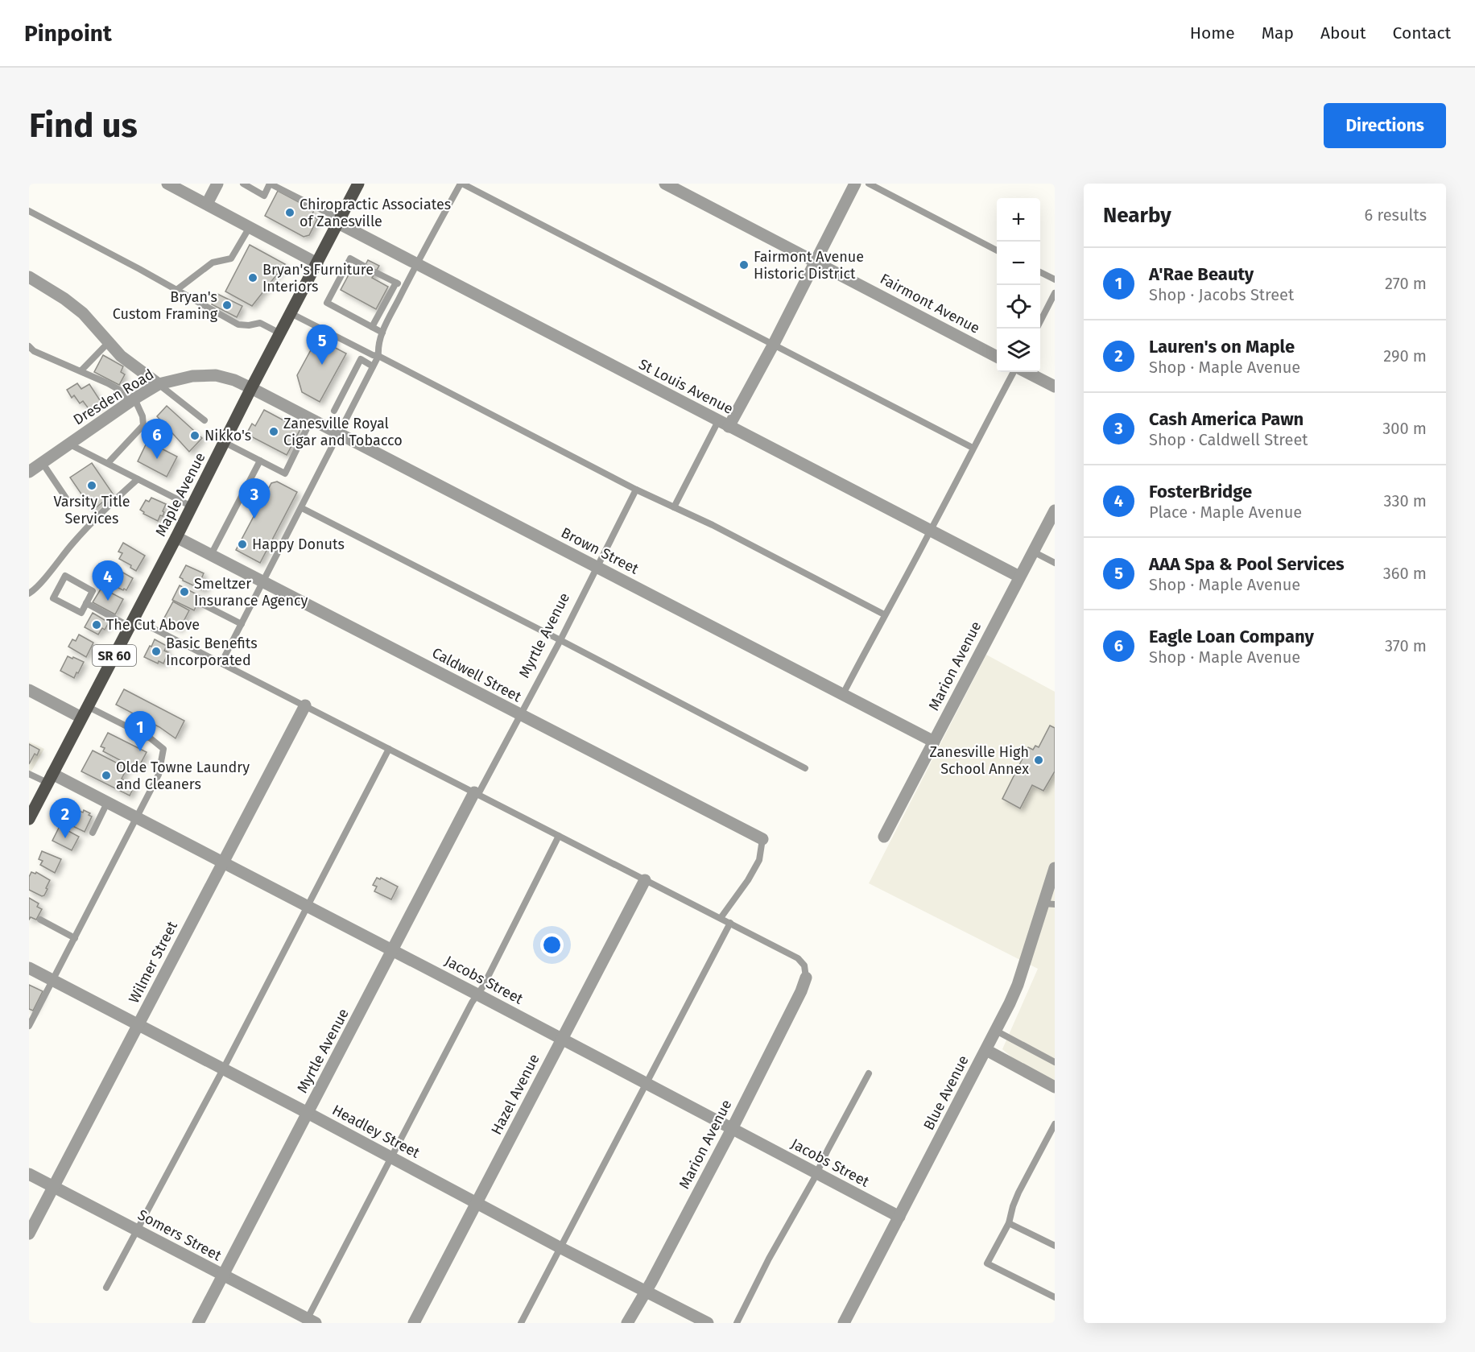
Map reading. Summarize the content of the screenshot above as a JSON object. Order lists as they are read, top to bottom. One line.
{"streets":{"main road":["Maple Avenue","SR 60"],"street":["Fairmont Avenue","St Louis Avenue","Dresden Road","Brown Street","Myrtle Avenue","Marion Avenue","Caldwell Street","Wilmer Street","Jacobs Street","Blue Avenue","Hazel Avenue","Headley Street","Somers Street"]},"crossings":[["St Louis Avenue","Maple Avenue"],["St Louis Avenue","Marion Avenue"],["Dresden Road","Maple Avenue"],["Dresden Road","Brown Street"],["Maple Avenue","Brown Street"],["Maple Avenue","Caldwell Street"],["Maple Avenue","Jacobs Street"],["Brown Street","Myrtle Avenue"],["Brown Street","Marion Avenue"],["Myrtle Avenue","Caldwell Street"],["Myrtle Avenue","Jacobs Street"],["Myrtle Avenue","Headley Street"],["Myrtle Avenue","Somers Street"],["Marion Avenue","Jacobs Street"],["Marion Avenue","Headley Street"],["Wilmer Street","Jacobs Street"],["Wilmer Street","Headley Street"],["Wilmer Street","Somers Street"],["Jacobs Street","Blue Avenue"],["Jacobs Street","Hazel Avenue"],["Hazel Avenue","Headley Street"]],"places":["Chiropractic Associates of Zanesville","Fairmont Avenue Historic District","Bryan's Furniture Interiors","Bryan's Custom Framing","Zanesville Royal Cigar and Tobacco","Nikko's","Varsity Title Services","Happy Donuts","Smeltzer Insurance Agency","The Cut Above","Basic Benefits Incorporated","Zanesville High School Annex","Olde Towne Laundry and Cleaners"],"page":{"header":"Pinpoint","nav":["Home","Map","About","Contact"],"buttons":"Directions","title":"Find us","heading":["Nearby","6 results"],"map_buttons":["+","−"],"list":[{"mark":"1","name":"A'Rae Beauty","note":"Shop · Jacobs Street","value":"270 m"},{"mark":"2","name":"Lauren's on Maple","note":"Shop · Maple Avenue","value":"290 m"},{"mark":"3","name":"Cash America Pawn","note":"Shop · Caldwell Street","value":"300 m"},{"mark":"4","name":"FosterBridge","note":"Place · Maple Avenue","value":"330 m"},{"mark":"5","name":"AAA Spa & Pool Services","note":"Shop · Maple Avenue","value":"360 m"},{"mark":"6","name":"Eagle Loan Company","note":"Shop · Maple Avenue","value":"370 m"}],"pins":["5","6","3","4","1","2"]}}
